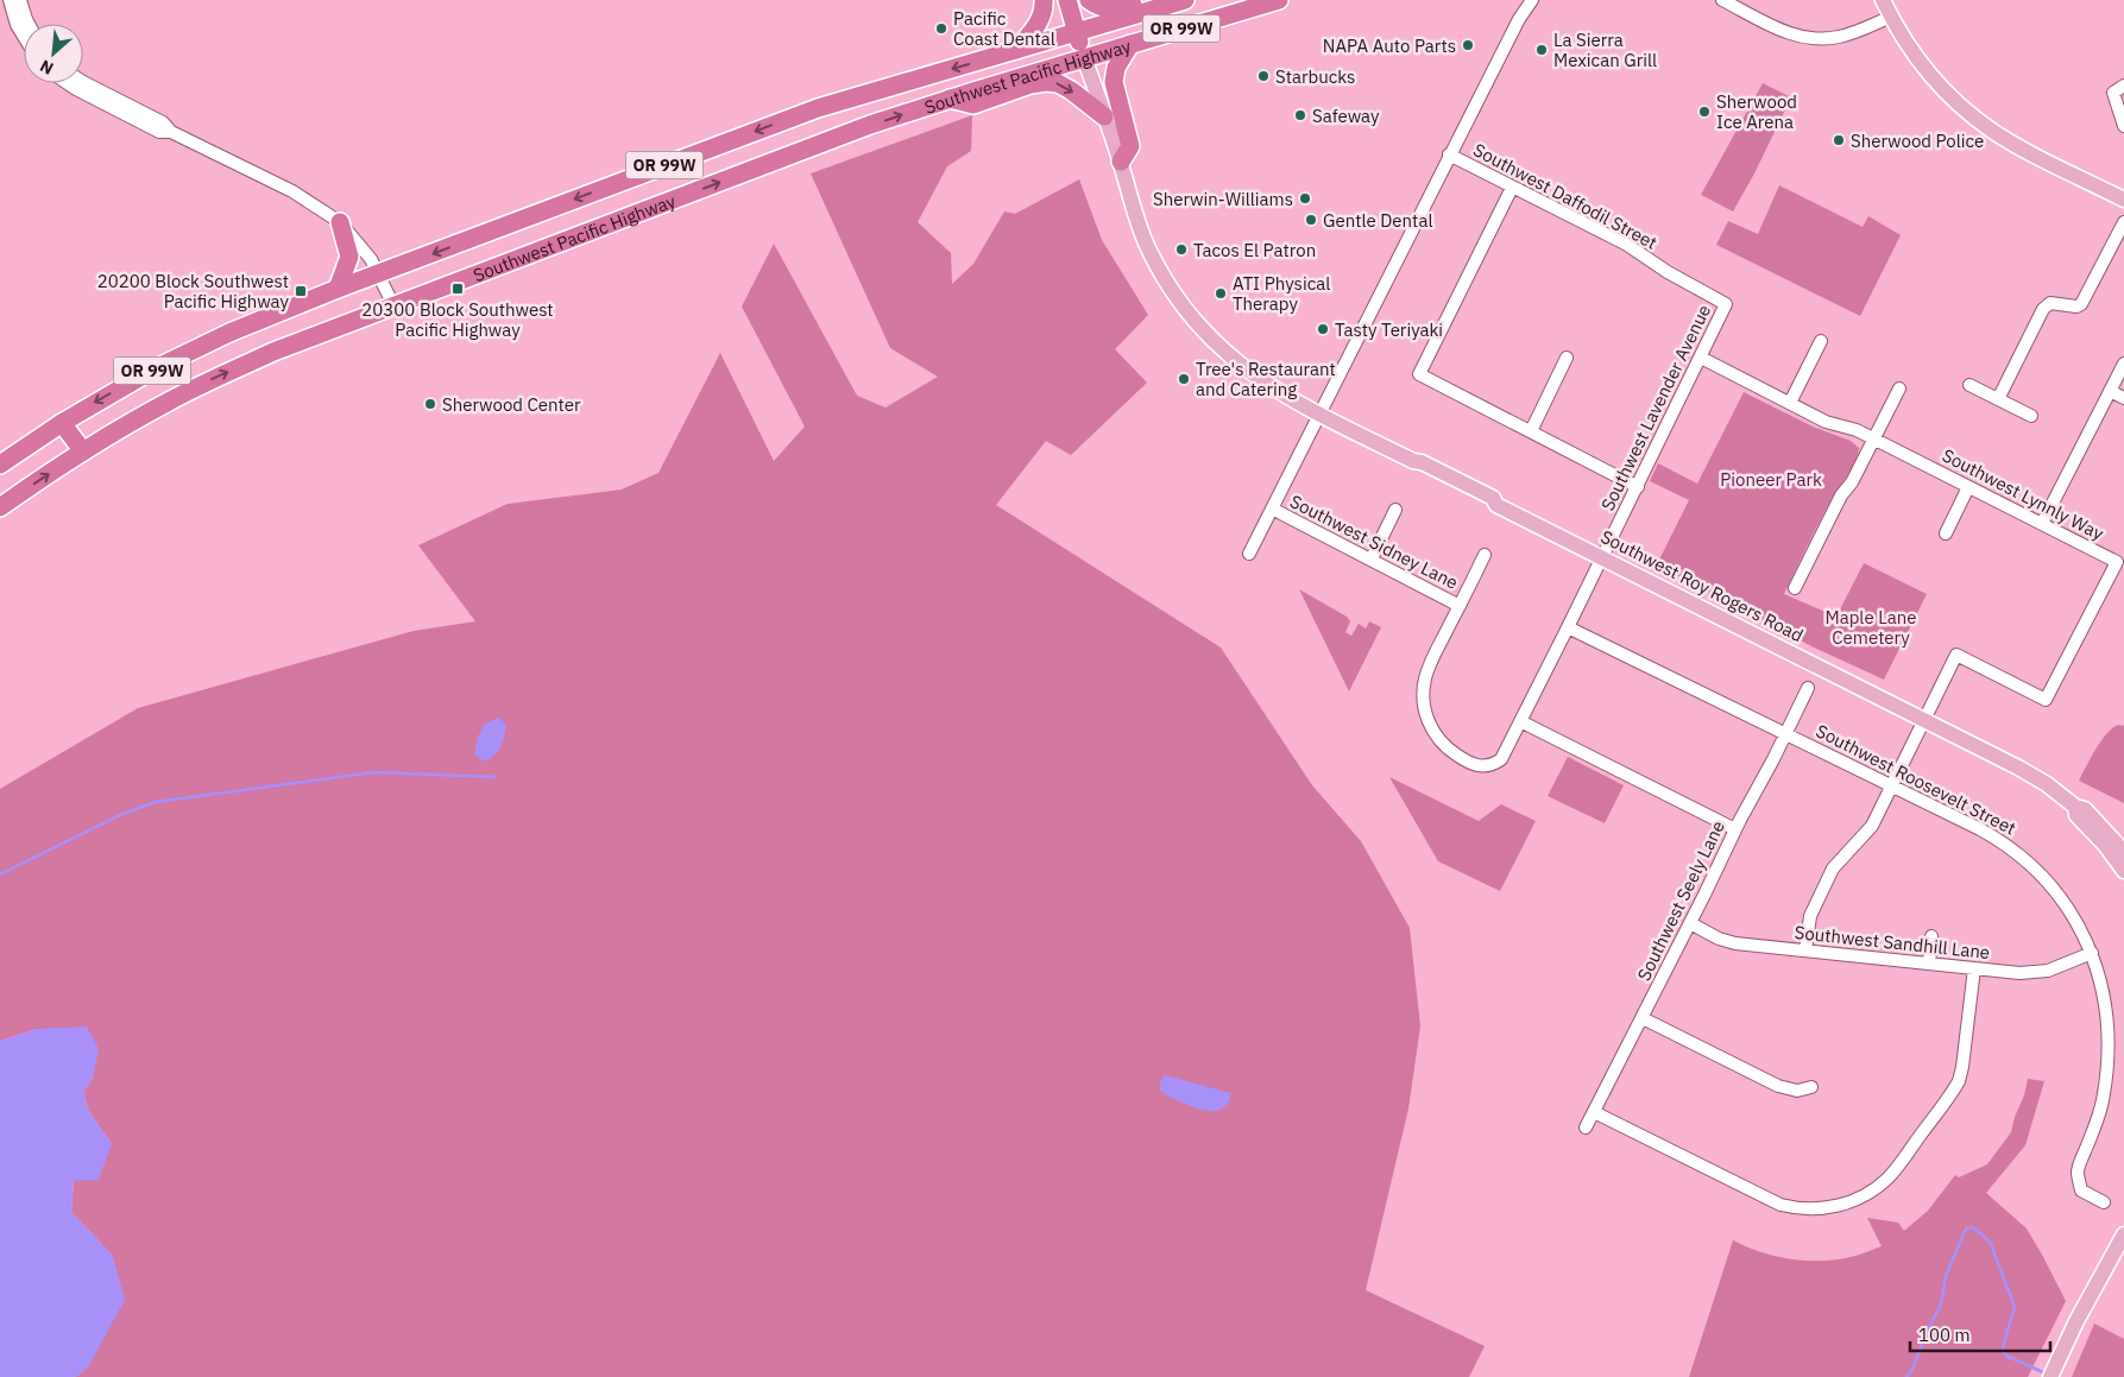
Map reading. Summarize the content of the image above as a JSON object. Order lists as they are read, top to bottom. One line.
{"streets":{"highway":["OR 99W","Southwest Pacific Highway"],"main road":["Southwest Roy Rogers Road"],"street":["Southwest Daffodil Street","Southwest Lavender Avenue","Southwest Lynnly Way","Southwest Sidney Lane","Southwest Roosevelt Street","Southwest Seely Lane","Southwest Sandhill Lane"]},"crossings":[["Southwest Pacific Highway","Southwest Roy Rogers Road"],["Southwest Daffodil Street","Southwest Lavender Avenue"],["Southwest Lavender Avenue","Southwest Lynnly Way"],["Southwest Lavender Avenue","Southwest Sidney Lane"],["Southwest Lavender Avenue","Southwest Roy Rogers Road"],["Southwest Lavender Avenue","Southwest Roosevelt Street"],["Southwest Lynnly Way","Southwest Roy Rogers Road"],["Southwest Lynnly Way","Southwest Roosevelt Street"],["Southwest Lynnly Way","Southwest Sandhill Lane"],["Southwest Roosevelt Street","Southwest Seely Lane"],["Southwest Roosevelt Street","Southwest Sandhill Lane"],["Southwest Seely Lane","Southwest Sandhill Lane"]],"parks":["Pioneer Park","Maple Lane Cemetery"],"places":{"other":["Pacific Coast Dental","NAPA Auto Parts","La Sierra Mexican Grill","Starbucks","Sherwood Ice Arena","Safeway","Sherwood Police","Sherwin-Williams","Gentle Dental","Tacos El Patron","ATI Physical Therapy","Tasty Teriyaki","Tree's Restaurant and Catering","Sherwood Center"],"transit":["20300 Block Southwest Pacific Highway","20200 Block Southwest Pacific Highway"]},"scale_bar":"100 m","north":"bottom left"}
